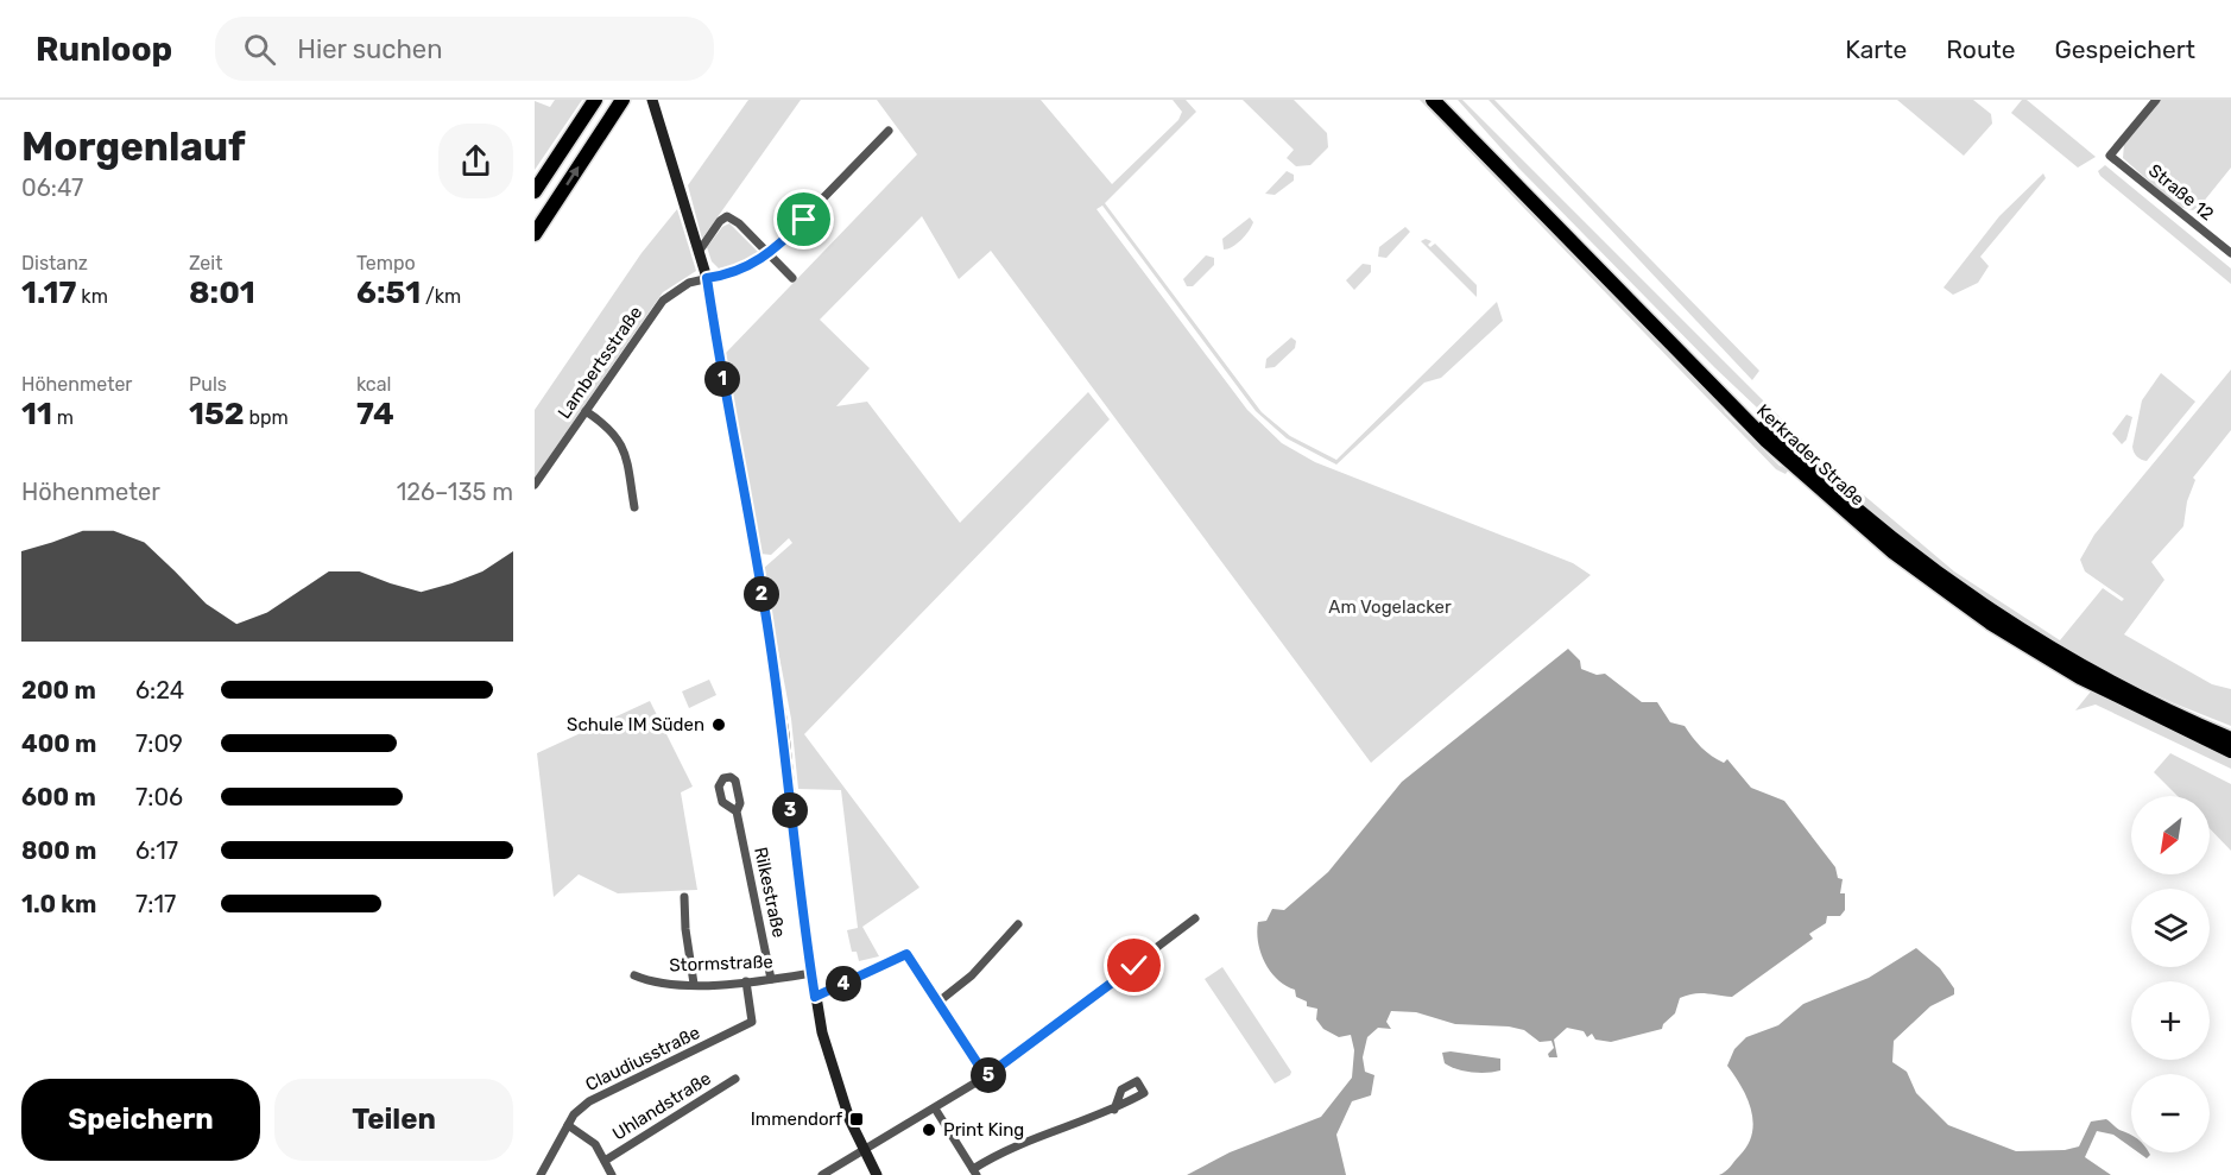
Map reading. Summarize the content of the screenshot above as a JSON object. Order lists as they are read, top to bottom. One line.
{"streets":{"highway":["Kerkrader Straße"],"street":["Straße 12","Lambertsstraße","Rilkestraße","Stormstraße","Claudiusstraße","Uhlandstraße"]},"crossings":[["Rilkestraße","Stormstraße"],["Stormstraße","Claudiusstraße"]],"parks":["Am Vogelacker"],"places":{"other":["Schule IM Süden","Print King"],"transit":["Immendorf"]},"north":"bottom left","page":{"header":"Runloop","search":"Hier suchen","nav":["Karte","Route","Gespeichert"],"heading":["Morgenlauf","06:47"],"stats":[["Distanz","1.17 km"],["Zeit","8:01"],["Tempo","6:51 /km"],["Höhenmeter","11 m"],["Puls","152 bpm"],["kcal","74"]],"pins":["1","2","3","4","5"],"chart":["Höhenmeter","126–135 m"],"list":[{"name":"200 m","note":"6:24"},{"name":"400 m","note":"7:09"},{"name":"600 m","note":"7:06"},{"name":"800 m","note":"6:17"},{"name":"1.0 km","note":"7:17"}],"map_buttons":["+","−"],"buttons":["Speichern","Teilen"]}}
